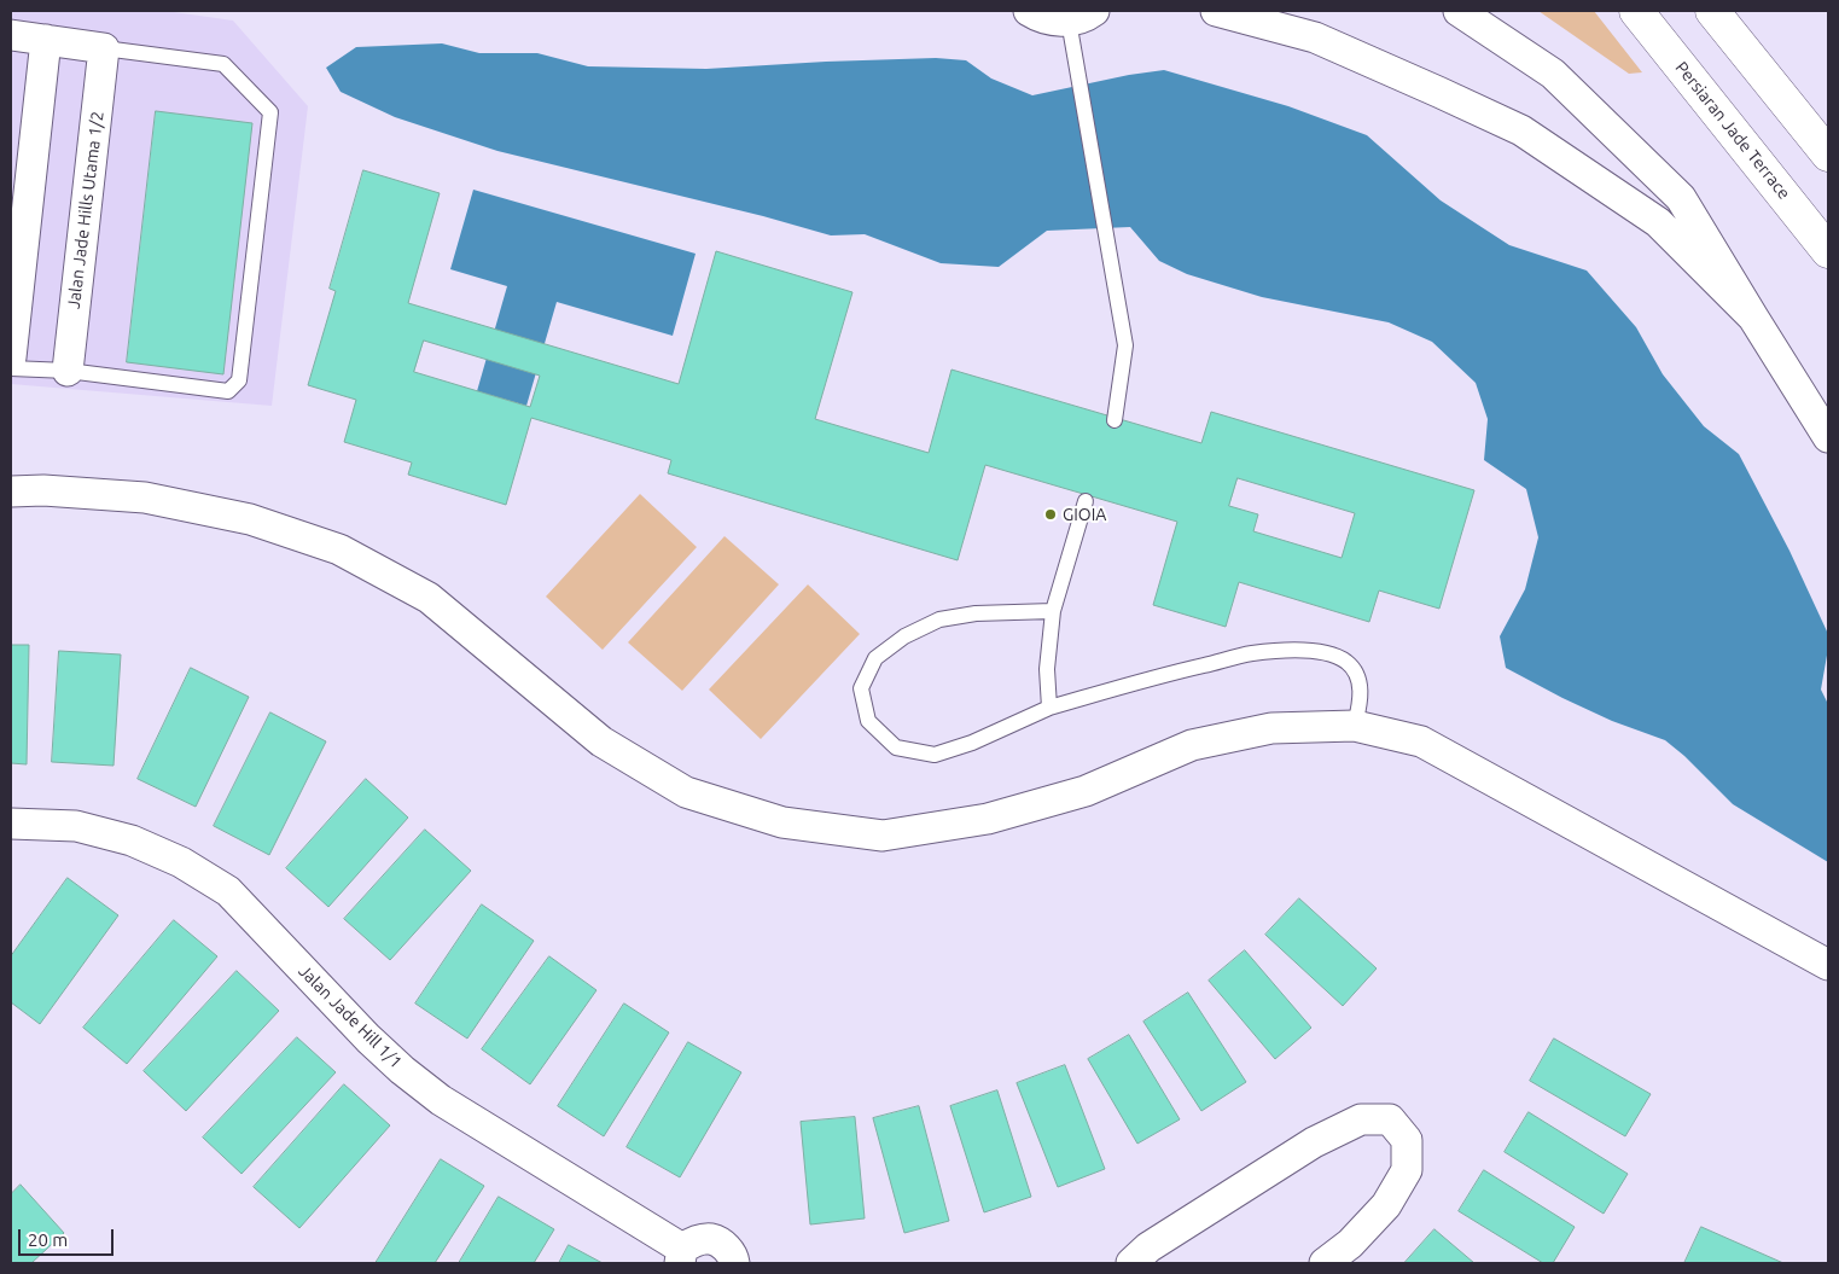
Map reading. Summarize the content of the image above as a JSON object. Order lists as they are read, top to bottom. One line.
{"streets":{"street":["Persiaran Jade Terrace","Jalan Jade Hills Utama 1/2","Jalan Jade Hill 1/1"]},"places":["GIOIA"],"scale_bar":"20 m"}
